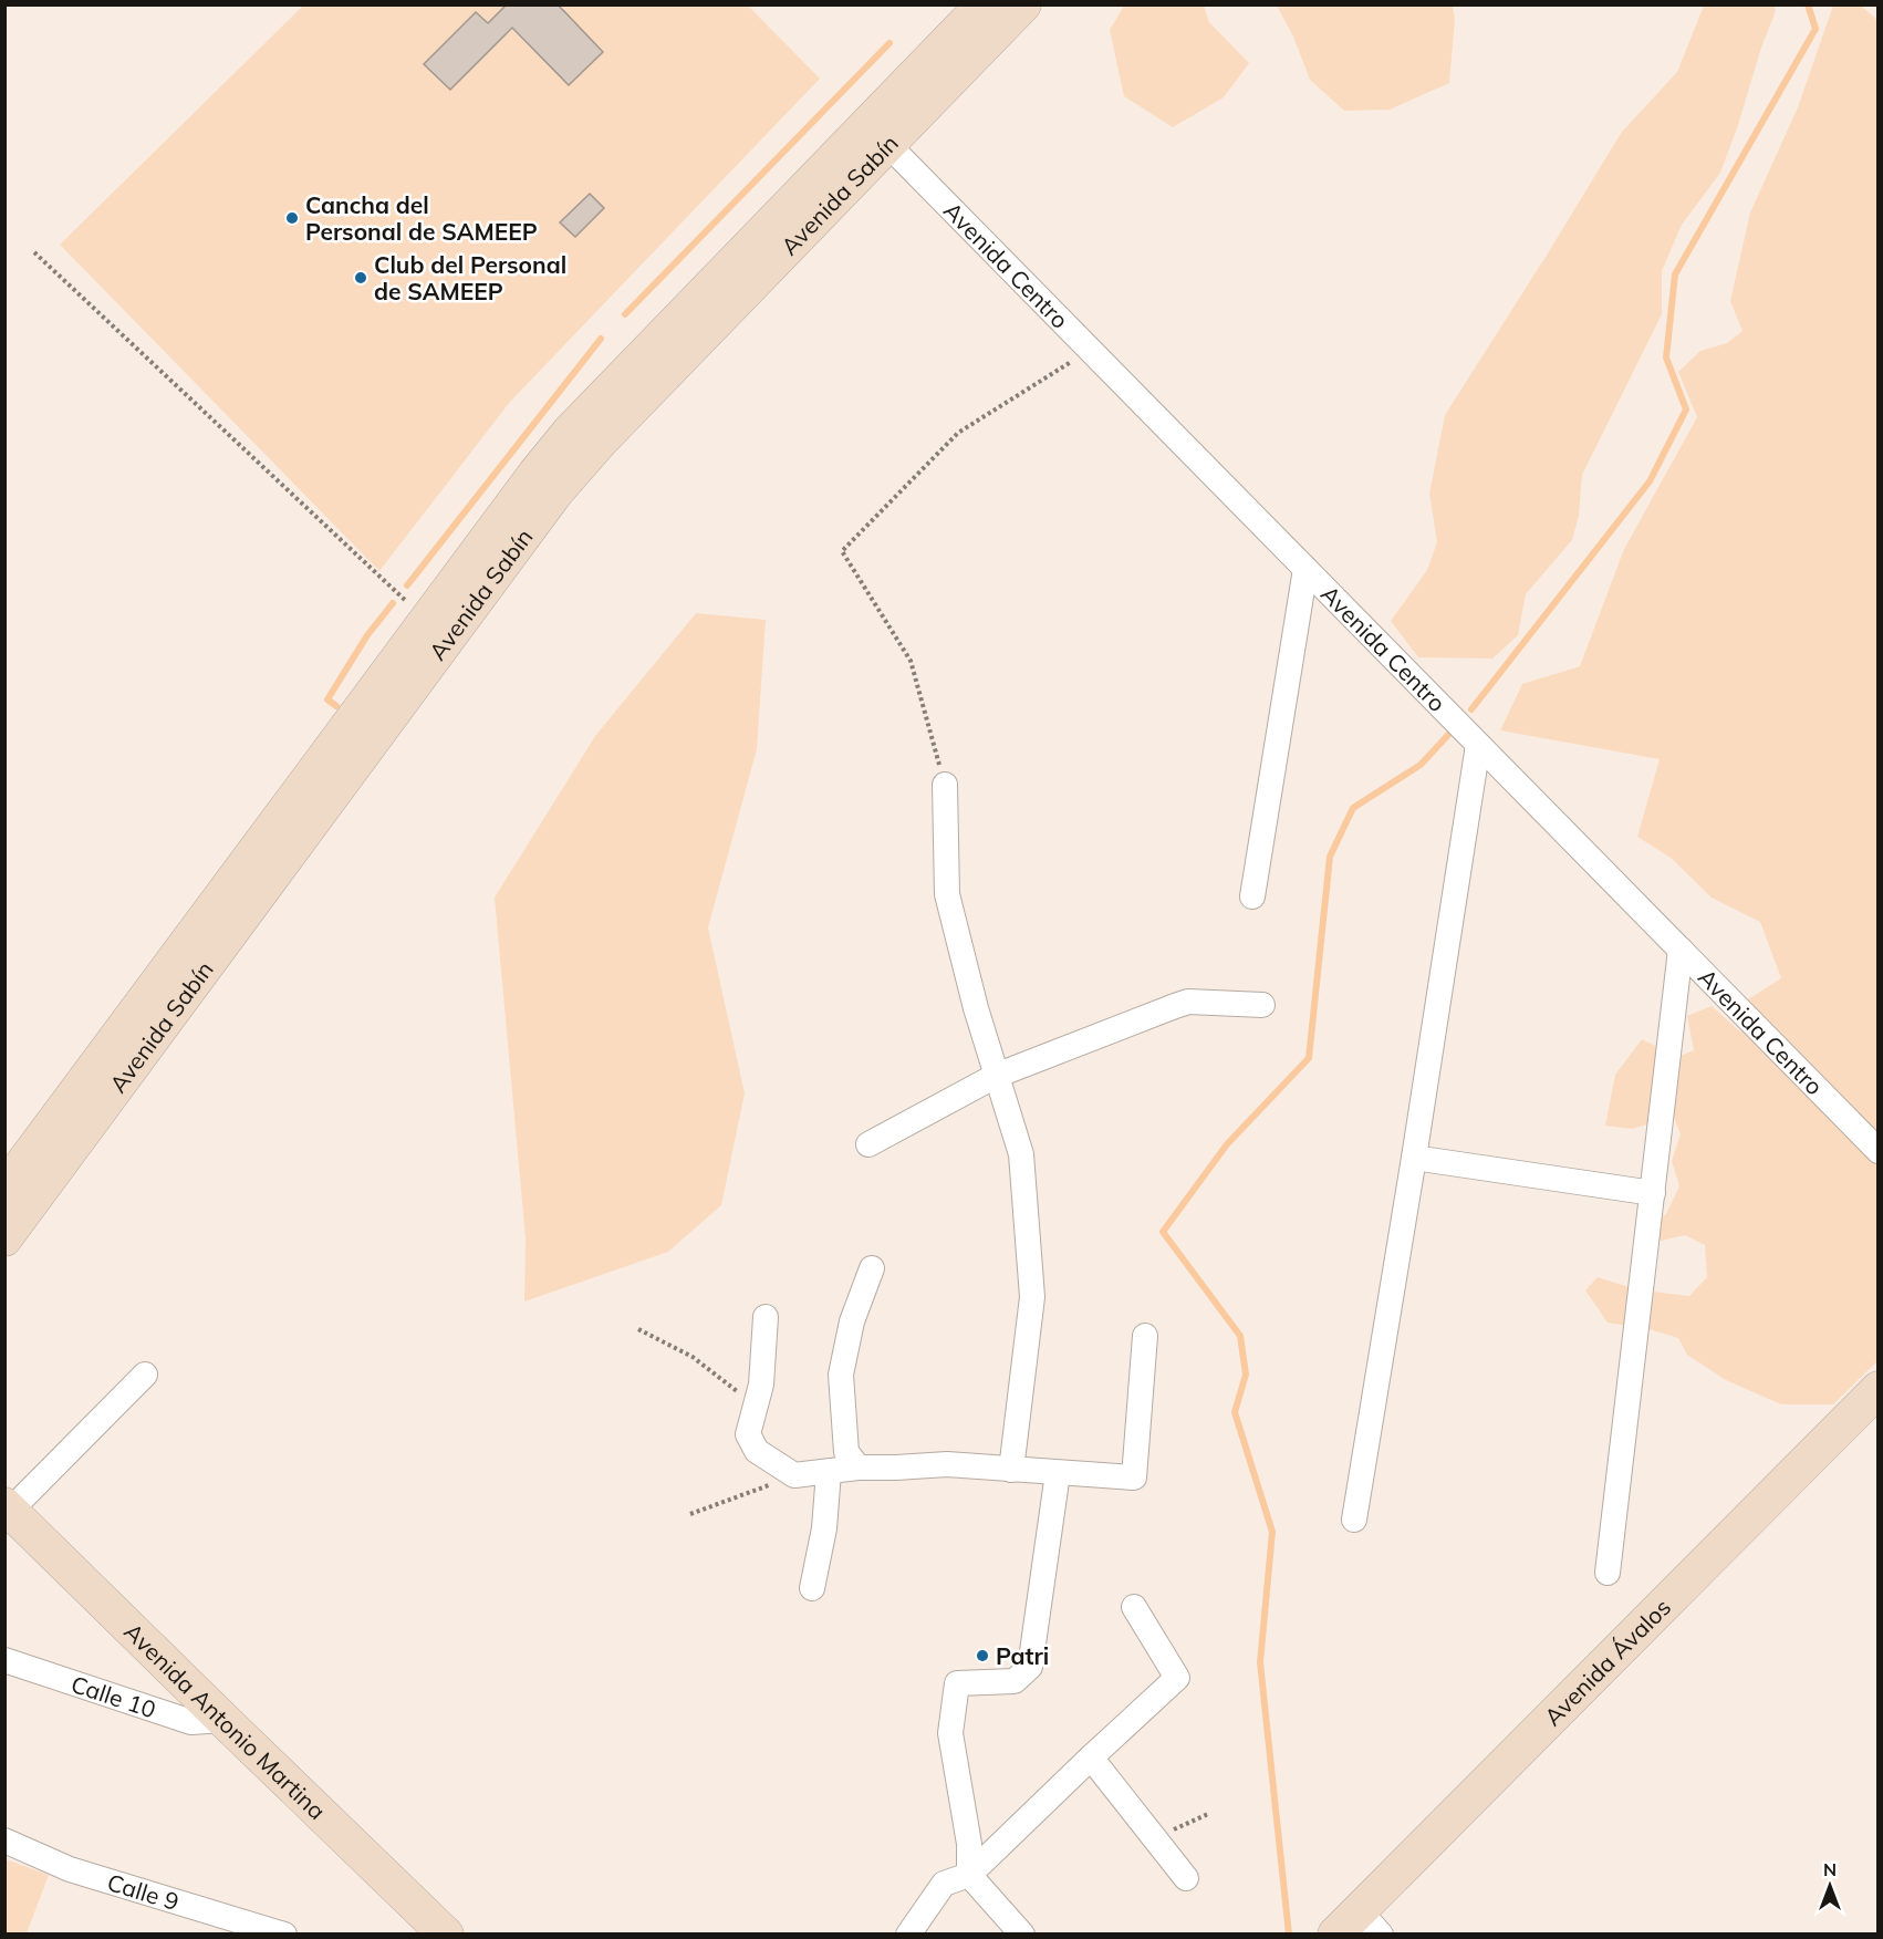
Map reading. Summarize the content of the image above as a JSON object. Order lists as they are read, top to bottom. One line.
{"streets":{"main road":["Avenida Sabín","Avenida Ávalos","Avenida Antonio Martina"],"street":["Avenida Centro","Calle 10","Calle 9"]},"crossings":[["Avenida Sabín","Avenida Centro"],["Calle 10","Avenida Antonio Martina"]],"places":["Cancha del Personal de SAMEEP","Club del Personal de SAMEEP","Patri"],"north":"top"}
